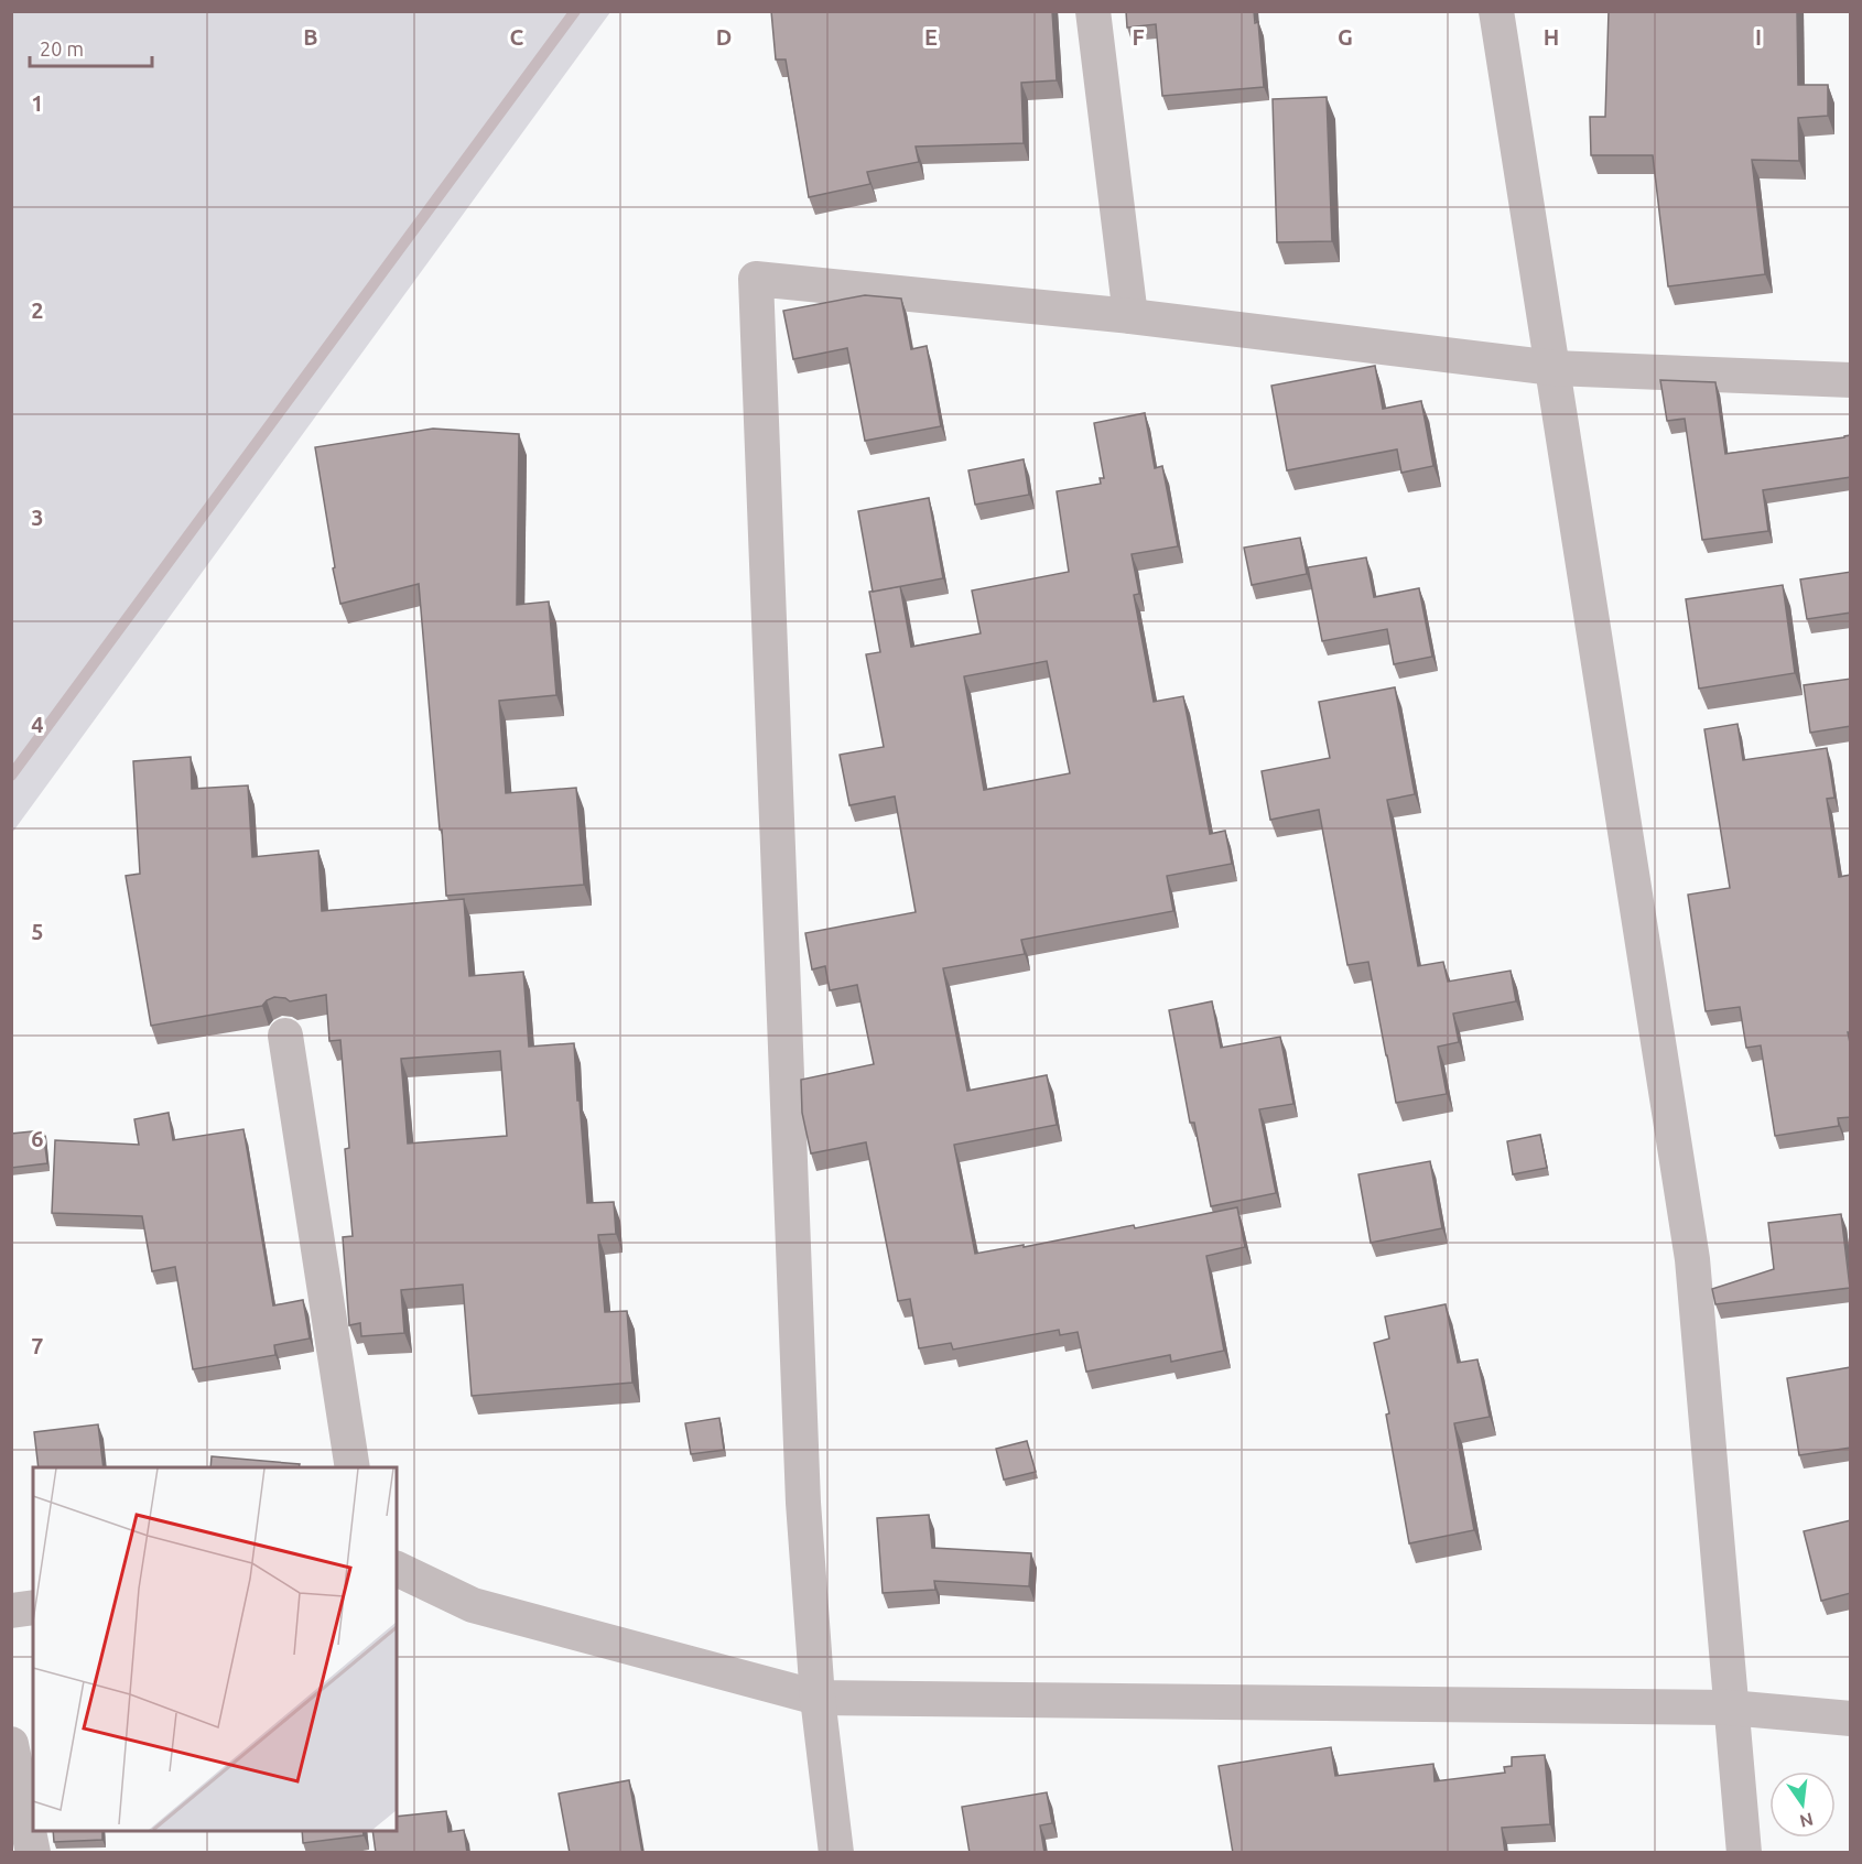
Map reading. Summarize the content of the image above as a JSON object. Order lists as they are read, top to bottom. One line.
{"scale_bar":"20 m","north":"bottom","grid":{"columns":["B","C","D","E","F","G","H","I"],"rows":["1","2","3","4","5","6","7"]}}
